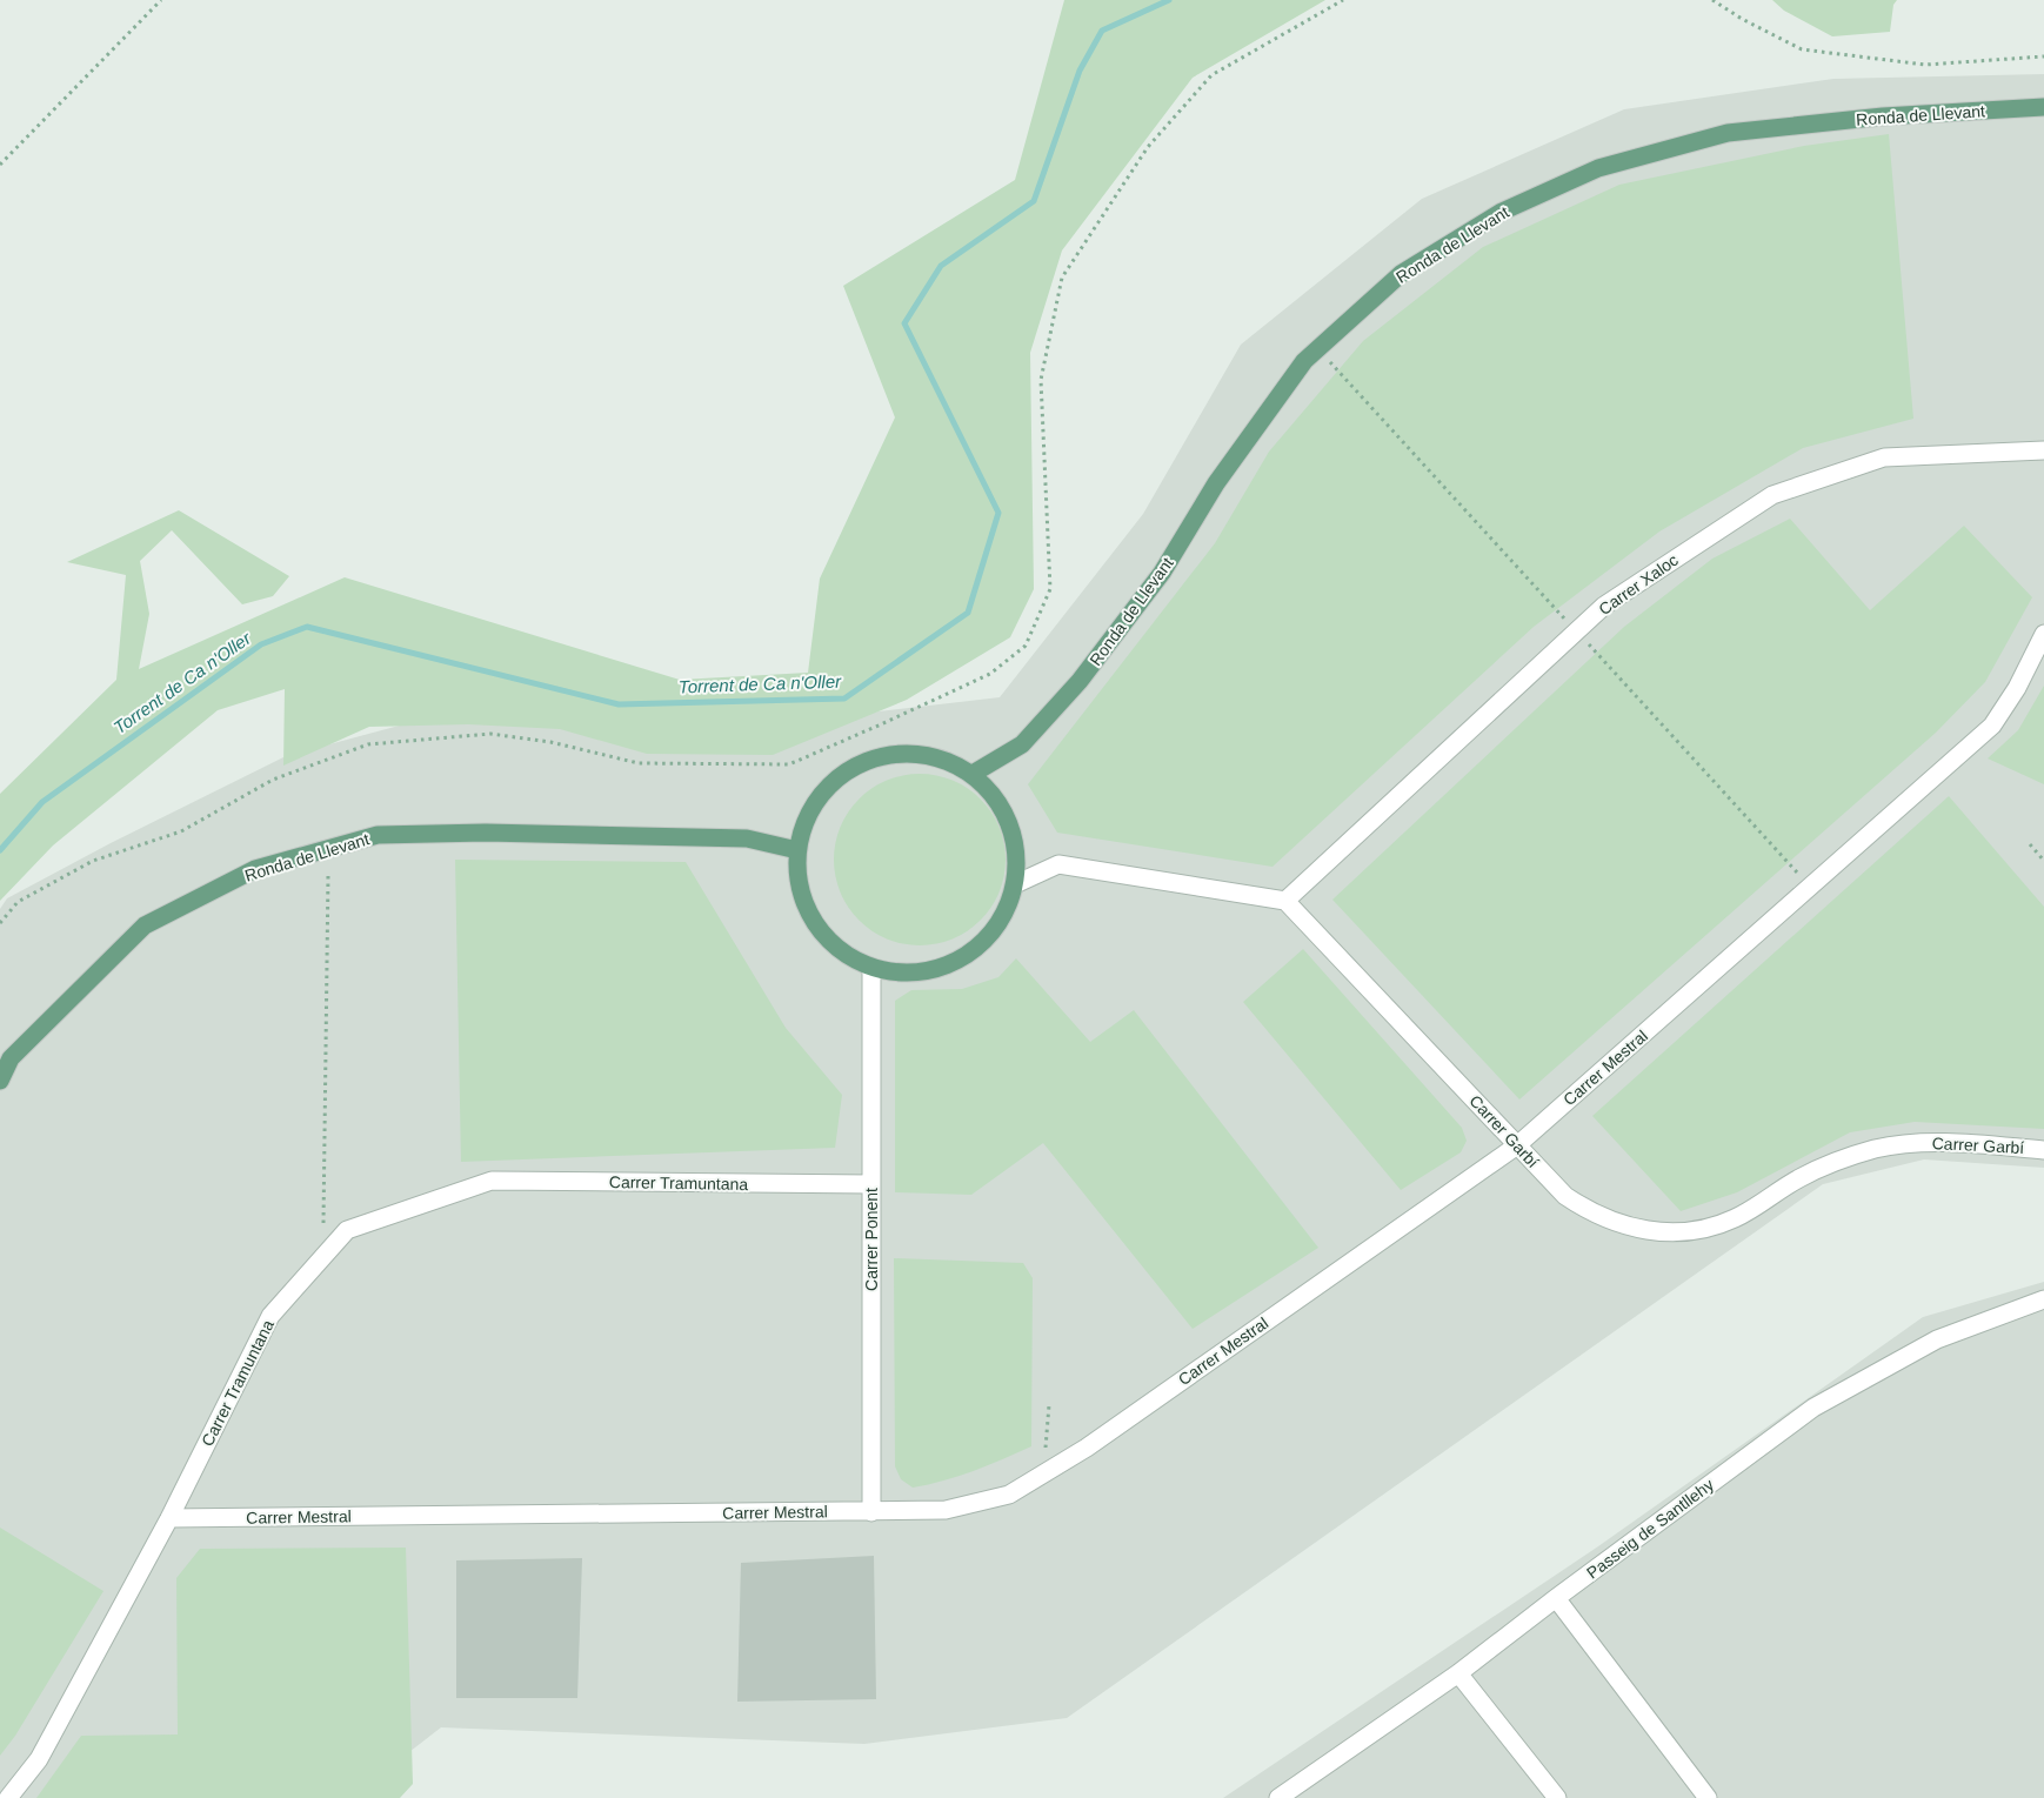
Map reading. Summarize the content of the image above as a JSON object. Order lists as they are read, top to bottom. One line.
{"streets":{"main road":["Ronda de Llevant"],"street":["Carrer Xaloc","Carrer Mestral","Carrer Garbí","Carrer Tramuntana","Carrer Ponent","Passeig de Santllehy"]},"crossings":[["Carrer Xaloc","Carrer Garbí"],["Carrer Mestral","Carrer Garbí"],["Carrer Mestral","Carrer Tramuntana"],["Carrer Mestral","Carrer Ponent"],["Carrer Tramuntana","Carrer Ponent"]],"water":["Torrent de Ca n'Oller"]}
